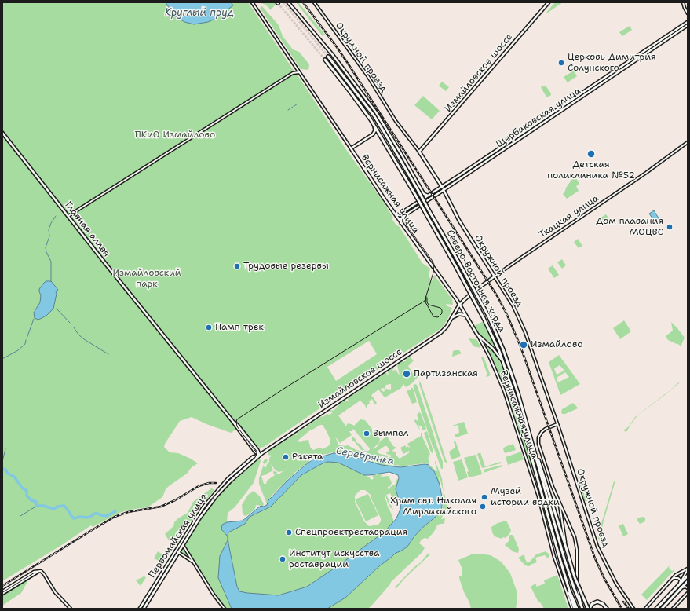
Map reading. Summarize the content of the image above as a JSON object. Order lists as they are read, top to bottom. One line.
{"streets":{"main road":["Окружной проезд","Измайловское шоссе","Щербаковская улица","Вернисажная улица","Ткацкая улица","Главная аллея","Северо-Восточная хорда","Первомайская улица"]},"crossings":[["Окружной проезд","Измайловское шоссе"],["Окружной проезд","Щербаковская улица"],["Окружной проезд","Ткацкая улица"],["Измайловское шоссе","Вернисажная улица"],["Измайловское шоссе","Ткацкая улица"],["Измайловское шоссе","Главная аллея"],["Измайловское шоссе","Первомайская улица"],["Щербаковская улица","Вернисажная улица"],["Вернисажная улица","Ткацкая улица"],["Главная аллея","Первомайская улица"]],"water":["Круглый пруд","Серебрянка"],"parks":["ПКиО Измайлово","Измайловский парк"],"places":["Церковь Димитрия Солунского","Детская поликлиника №52","Дом плавания МОЦВС","Трудовые резервы","Памп трек","Измайлово","Партизанская","Вымпел","Ракета","Музей истории водки","Храм свт. Николая Мирликийского","Спецпроектреставрация","Институт искусства реставрации"]}
